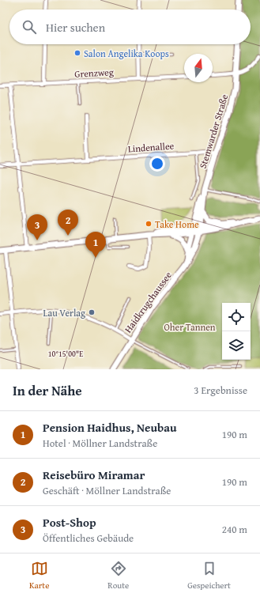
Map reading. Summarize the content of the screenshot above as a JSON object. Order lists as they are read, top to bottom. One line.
{"streets":{"main road":["Stemwarder Straße","Haidkrugchaussee"],"street":["Grenzweg","Lindenallee"]},"crossings":[["Stemwarder Straße","Lindenallee"],["Stemwarder Straße","Haidkrugchaussee"]],"parks":["Oher Tannen"],"places":["Salon Angelika Koops","Take Home","Lau Verlag"],"north":"top","page":{"search":"Hier suchen","pins":["2","3","1"],"heading":["In der Nähe","3 Ergebnisse"],"list":[{"mark":"1","name":"Pension Haidhus, Neubau","note":"Hotel · Möllner Landstraße","value":"190 m"},{"mark":"2","name":"Reisebüro Miramar","note":"Geschäft · Möllner Landstraße","value":"190 m"},{"mark":"3","name":"Post-Shop","note":"Öffentliches Gebäude","value":"240 m"}],"nav":["Karte","Route","Gespeichert"]},"coordinates":["10°15'00\"E"]}
